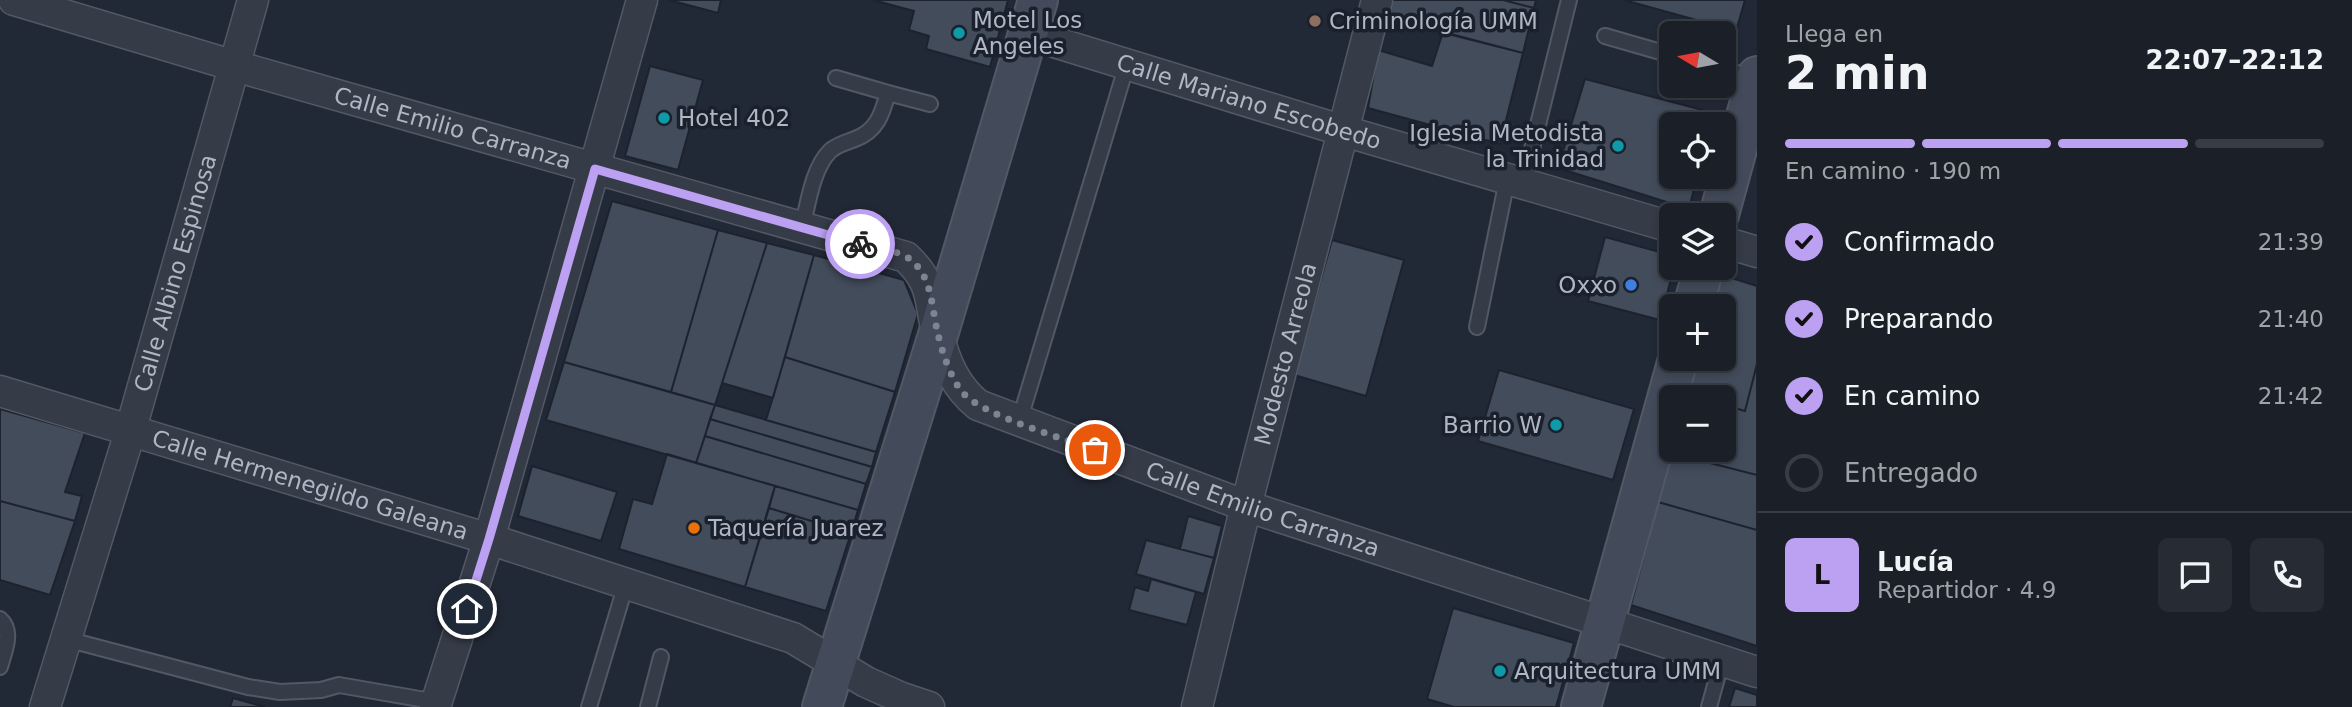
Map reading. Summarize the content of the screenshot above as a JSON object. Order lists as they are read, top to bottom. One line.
{"streets":{"street":["Calle Mariano Escobedo","Calle Emilio Carranza","Calle Albino Espinosa","Modesto Arreola","Calle Hermenegildo Galeana"]},"crossings":[["Calle Mariano Escobedo","Modesto Arreola"],["Calle Emilio Carranza","Calle Albino Espinosa"],["Calle Emilio Carranza","Modesto Arreola"],["Calle Albino Espinosa","Calle Hermenegildo Galeana"]],"places":["Criminología UMM","Motel Los Angeles","Hotel 402","Iglesia Metodista la Trinidad","Oxxo","Barrio W","Taquería Juarez","Arquitectura UMM"],"north":"left","page":{"heading":["2 min","Llega en","22:07–22:12"],"panel":["Lucía","Repartidor · 4.9"],"map_buttons":["+","−"],"bar":"En camino · 190 m","list":[["Confirmado","21:39"],["Preparando","21:40"],["En camino","21:42"],"Entregado"],"round":"L"}}
